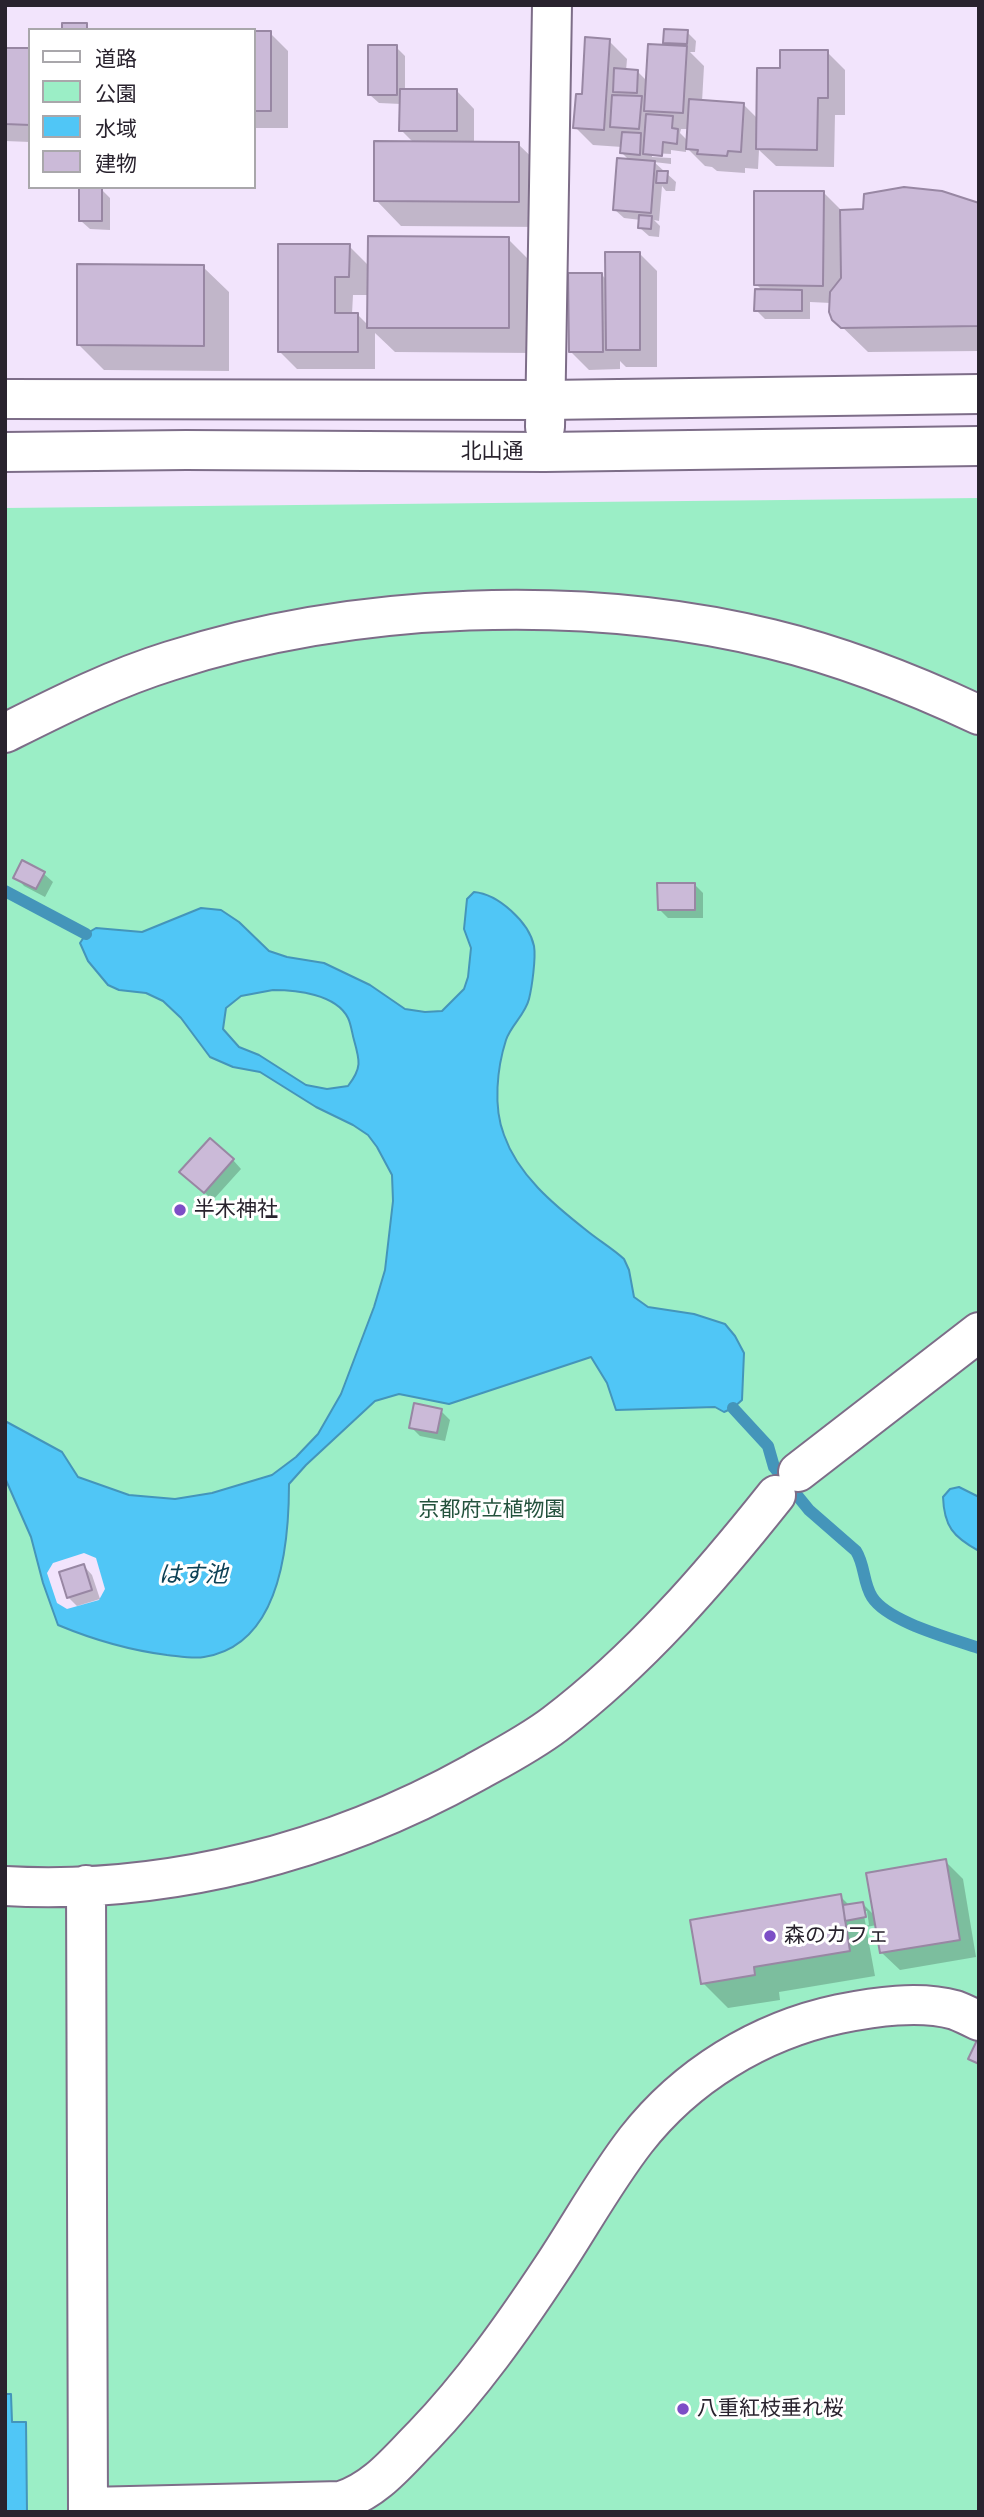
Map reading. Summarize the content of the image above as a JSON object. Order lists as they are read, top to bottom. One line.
{"streets":{"street":["北山通"]},"water":["はす池"],"parks":["京都府立植物園"],"places":["半木神社","森のカフェ","八重紅枝垂れ桜"],"legend":["道路","公園","水域","建物"]}
